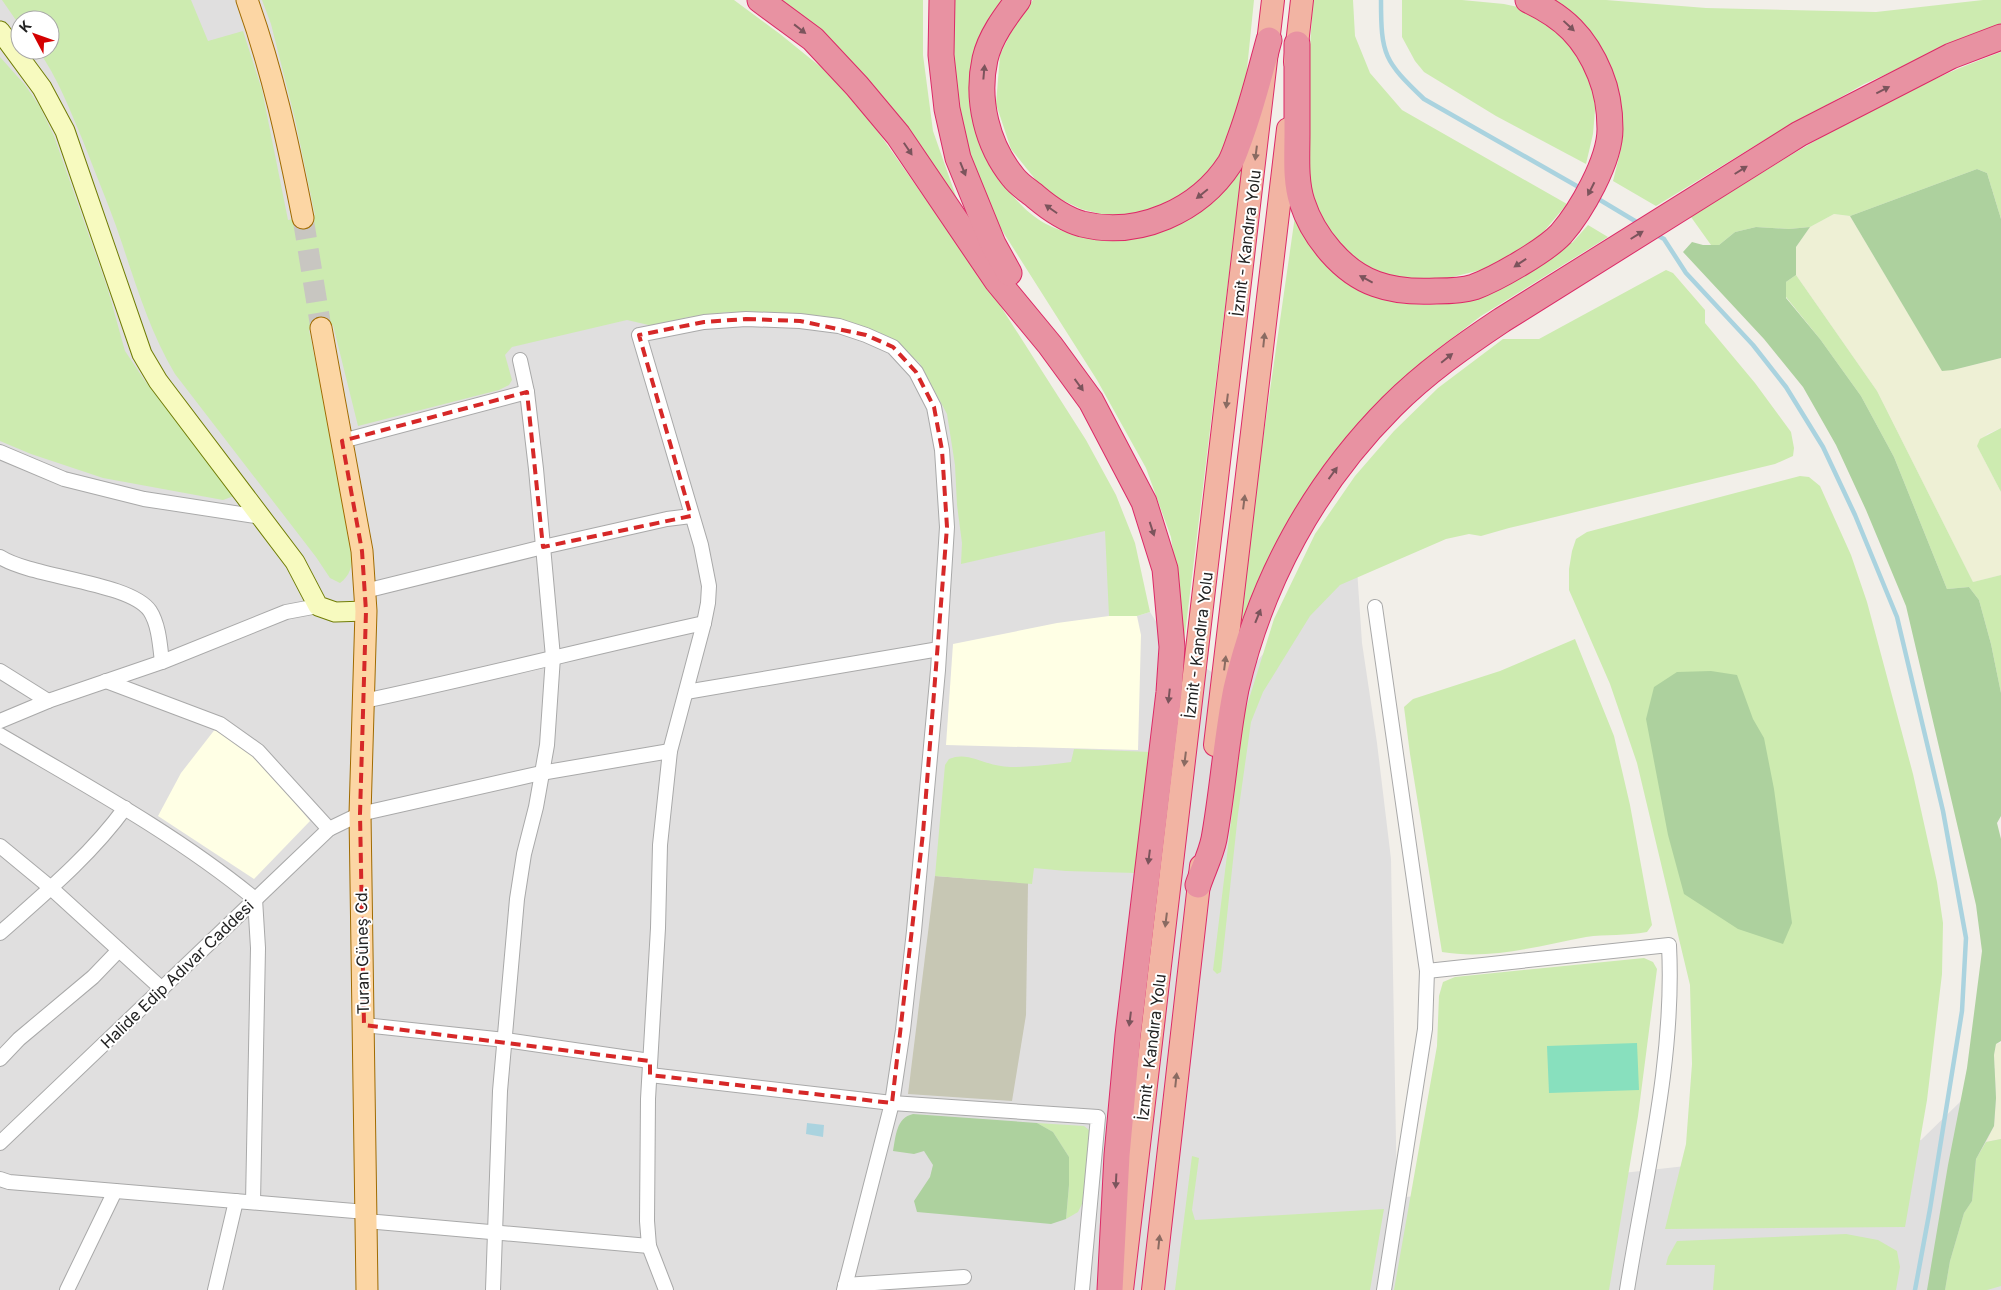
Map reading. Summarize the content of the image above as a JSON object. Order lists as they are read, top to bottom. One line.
{"streets":{"highway":["İzmit - Kandıra Yolu"],"main road":["Turan Güneş Cd."],"street":["Halide Edip Adıvar Caddesi"]},"crossings":[["Turan Güneş Cd.","Halide Edip Adıvar Caddesi"]],"north":"top left"}
